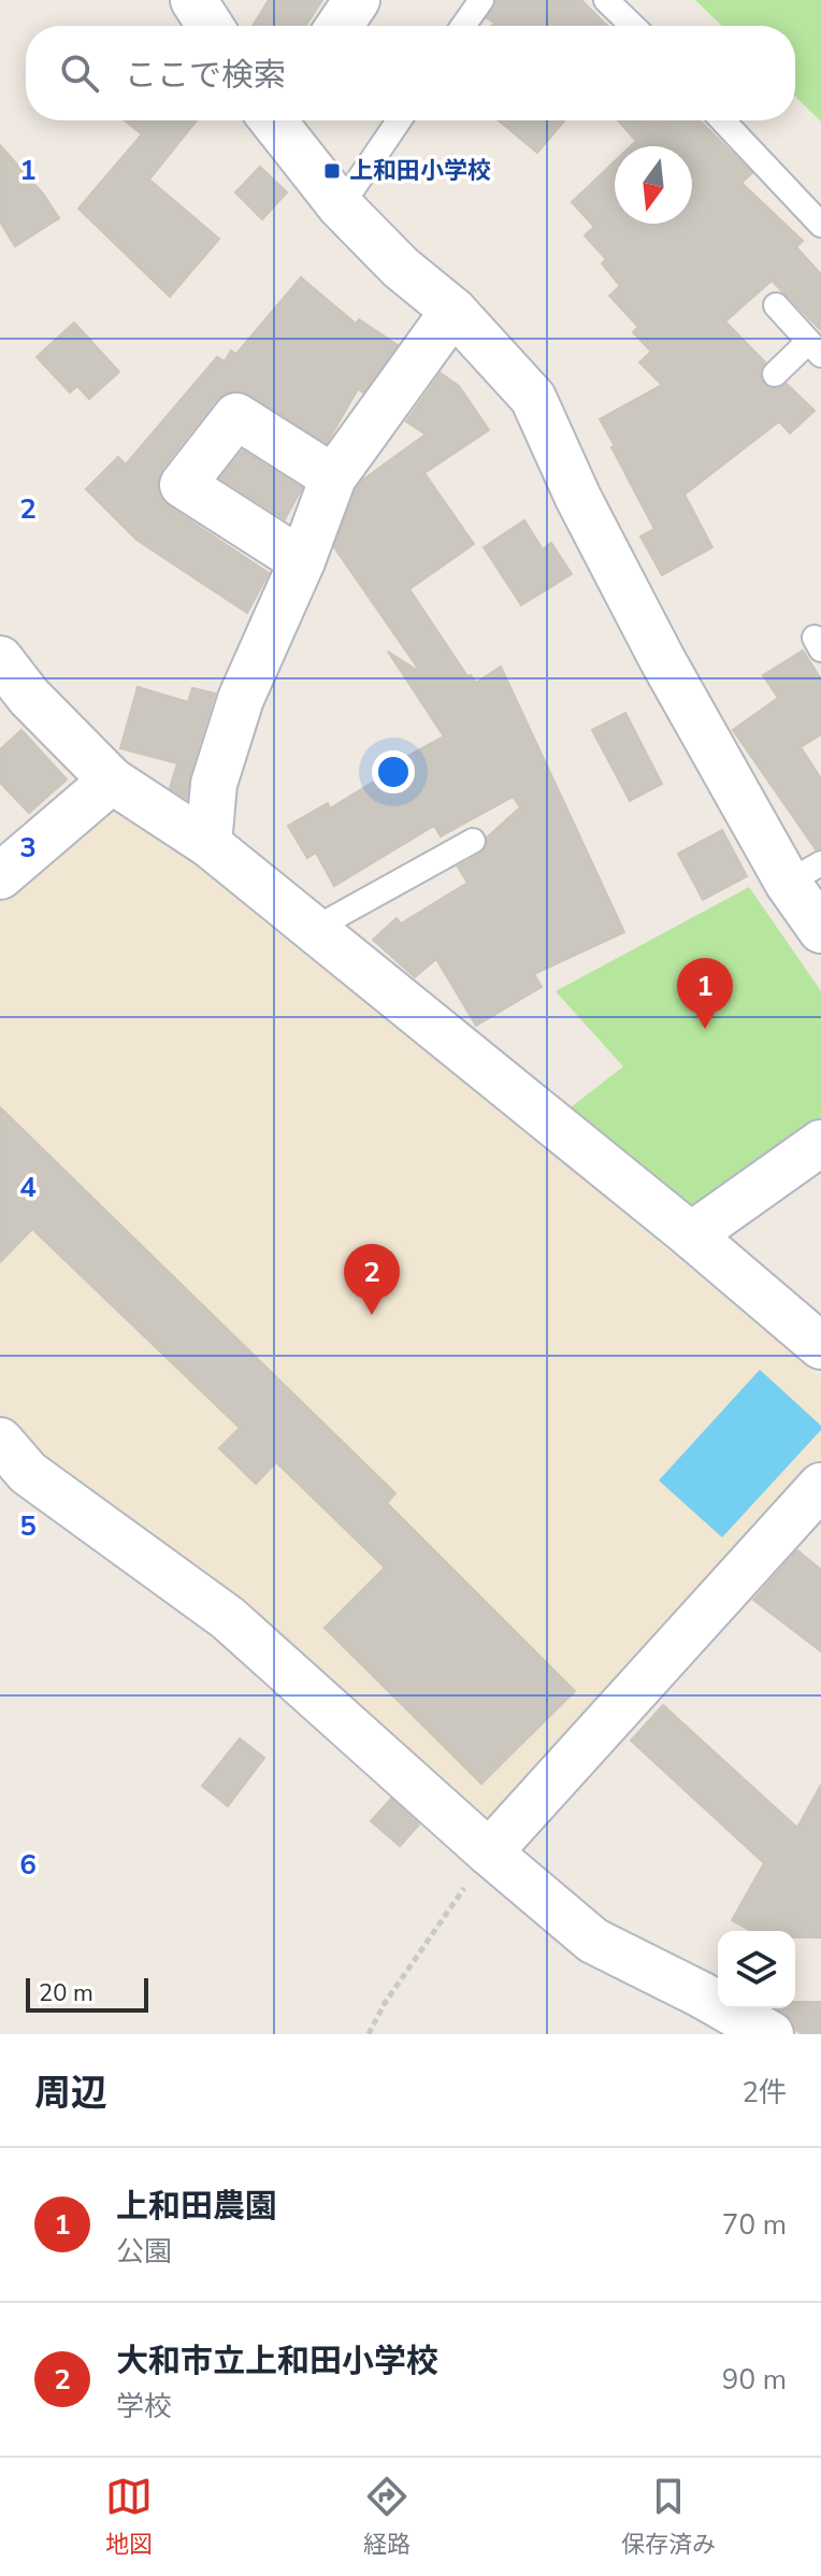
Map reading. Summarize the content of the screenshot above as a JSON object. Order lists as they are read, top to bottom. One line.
{"places":{"transit":["上和田小学校"]},"scale_bar":"20 m","north":"bottom","page":{"search":"ここで検索","pins":["1","2"],"scale":"20 m","heading":["周辺","2件"],"list":[{"mark":"1","name":"上和田農園","note":"公園","value":"70 m"},{"mark":"2","name":"大和市立上和田小学校","note":"学校","value":"90 m"}],"nav":["地図","経路","保存済み"]},"grid":{"rows":["1","2","3","4","5","6"]}}
